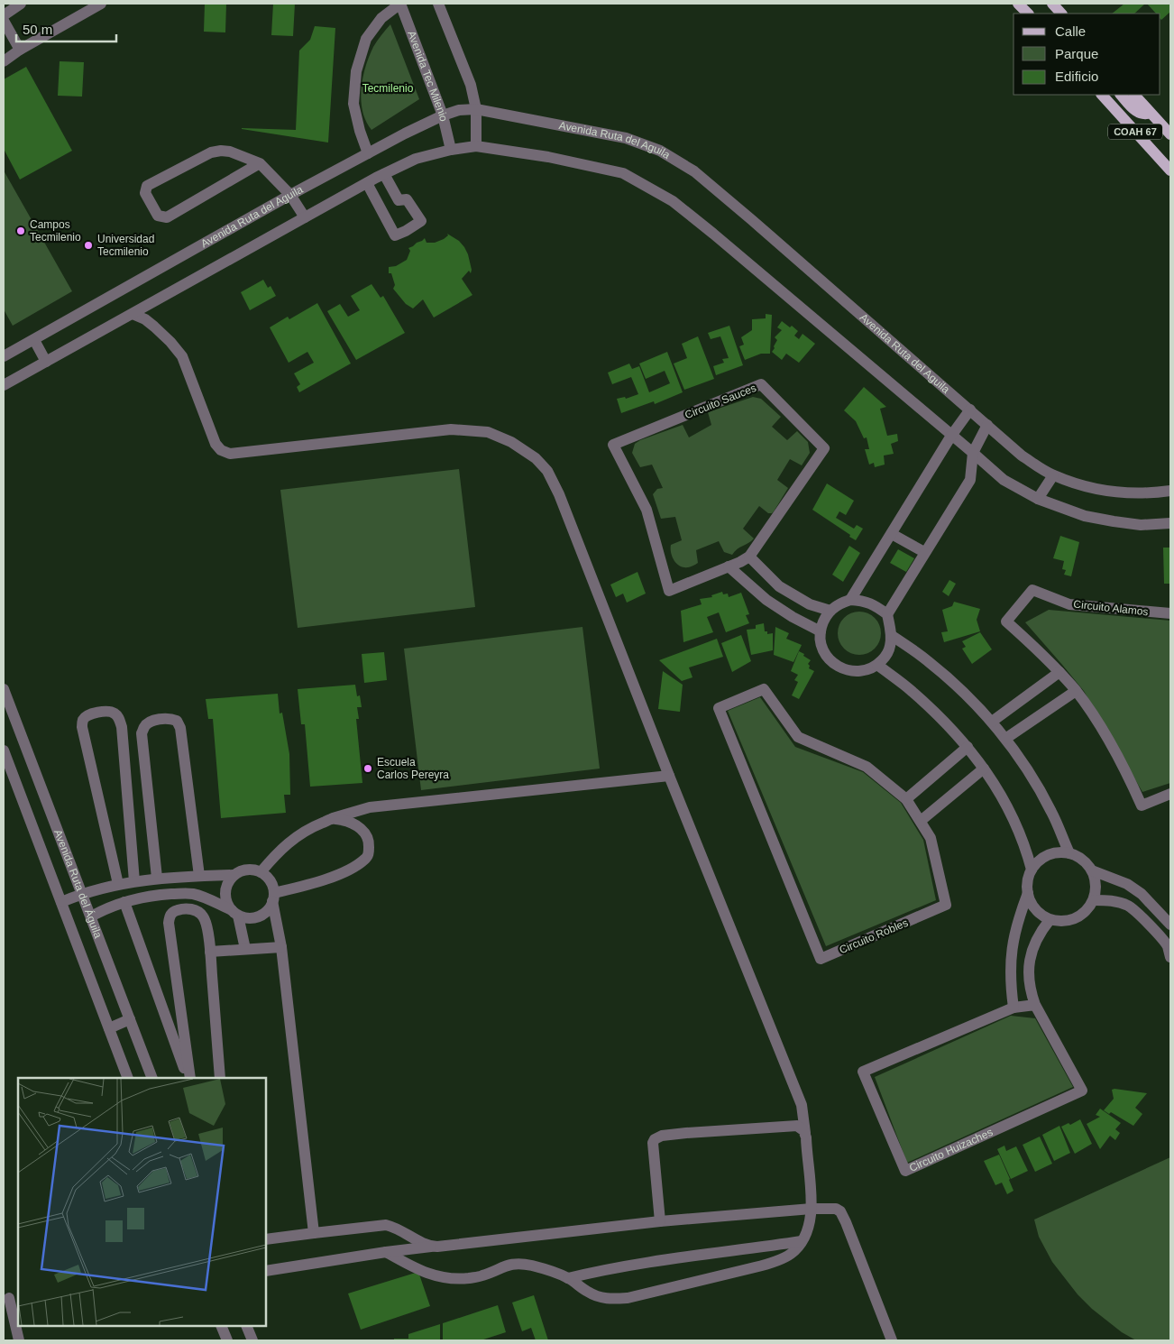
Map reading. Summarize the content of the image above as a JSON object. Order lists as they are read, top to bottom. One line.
{"streets":{"main road":["COAH 67"],"street":["Avenida Tec Milenio","Avenida Ruta del Aguila","Circuito Sauces","Circuito Alamos","Avenida Ruta del Águila","Circuito Robles","Circuito Huizaches"]},"crossings":[["Avenida Tec Milenio","Avenida Ruta del Aguila"]],"parks":["Tecmilenio"],"places":["Campos Tecmilenio","Universidad Tecmilenio","Escuela Carlos Pereyra"],"legend":["Calle","Parque","Edificio"],"scale_bar":"50 m"}
